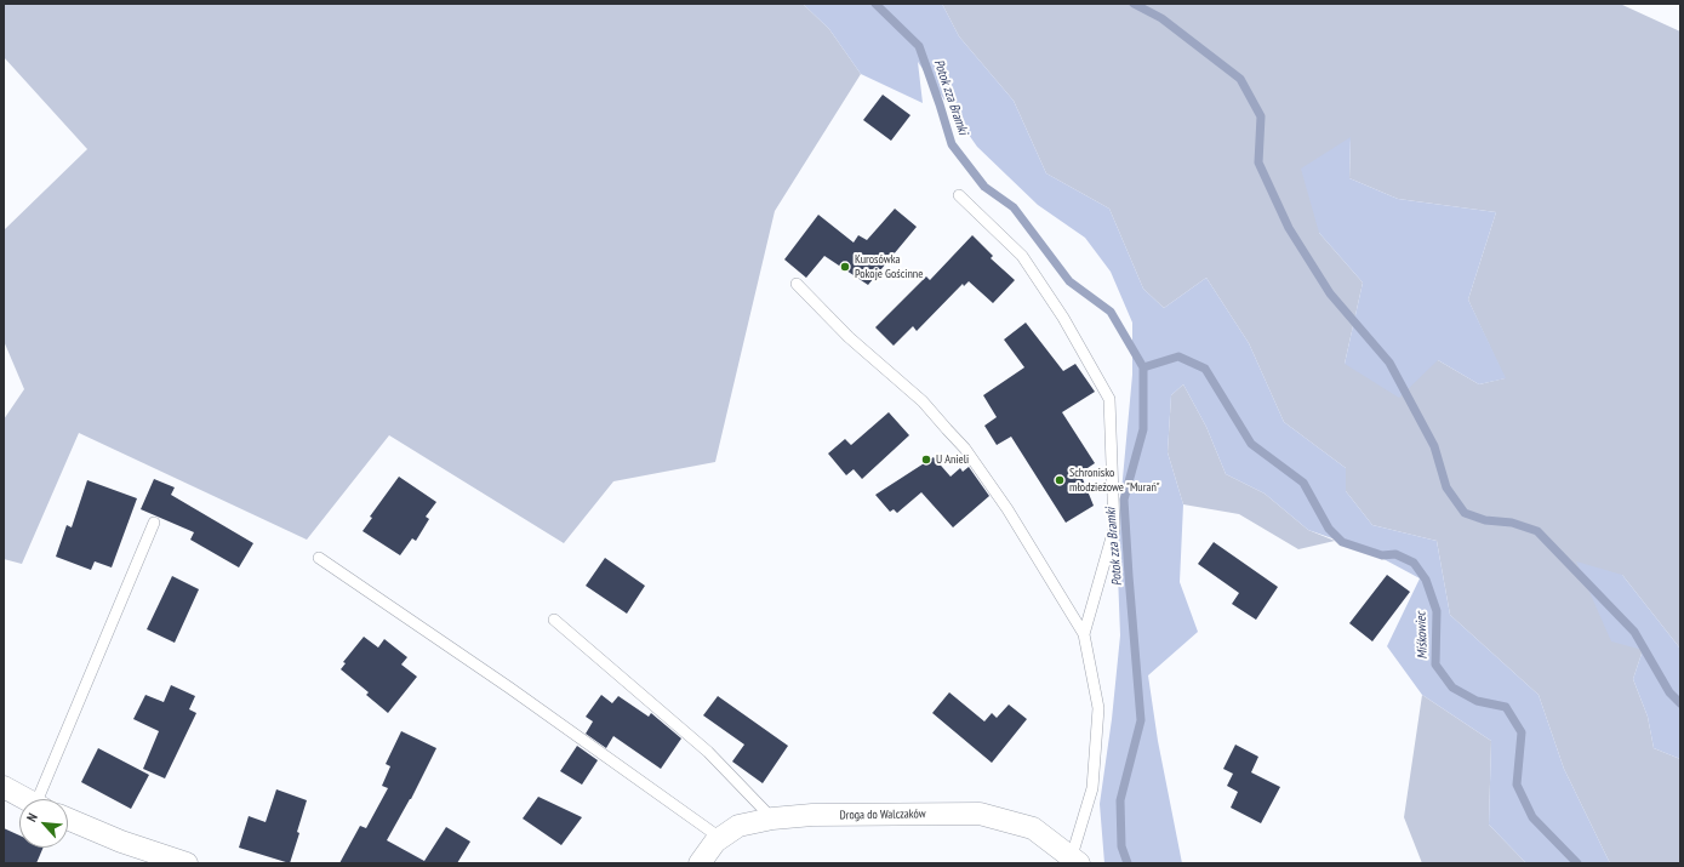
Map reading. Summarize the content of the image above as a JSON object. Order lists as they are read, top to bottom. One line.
{"streets":{"street":["Droga do Walczaków"]},"water":["Potok zza Bramki","Miśkowiec"],"places":["Kurosówka Pokoje Gościnne","U Anieli","Schronisko młodzieżowe \"Murań\""],"north":"top left"}
